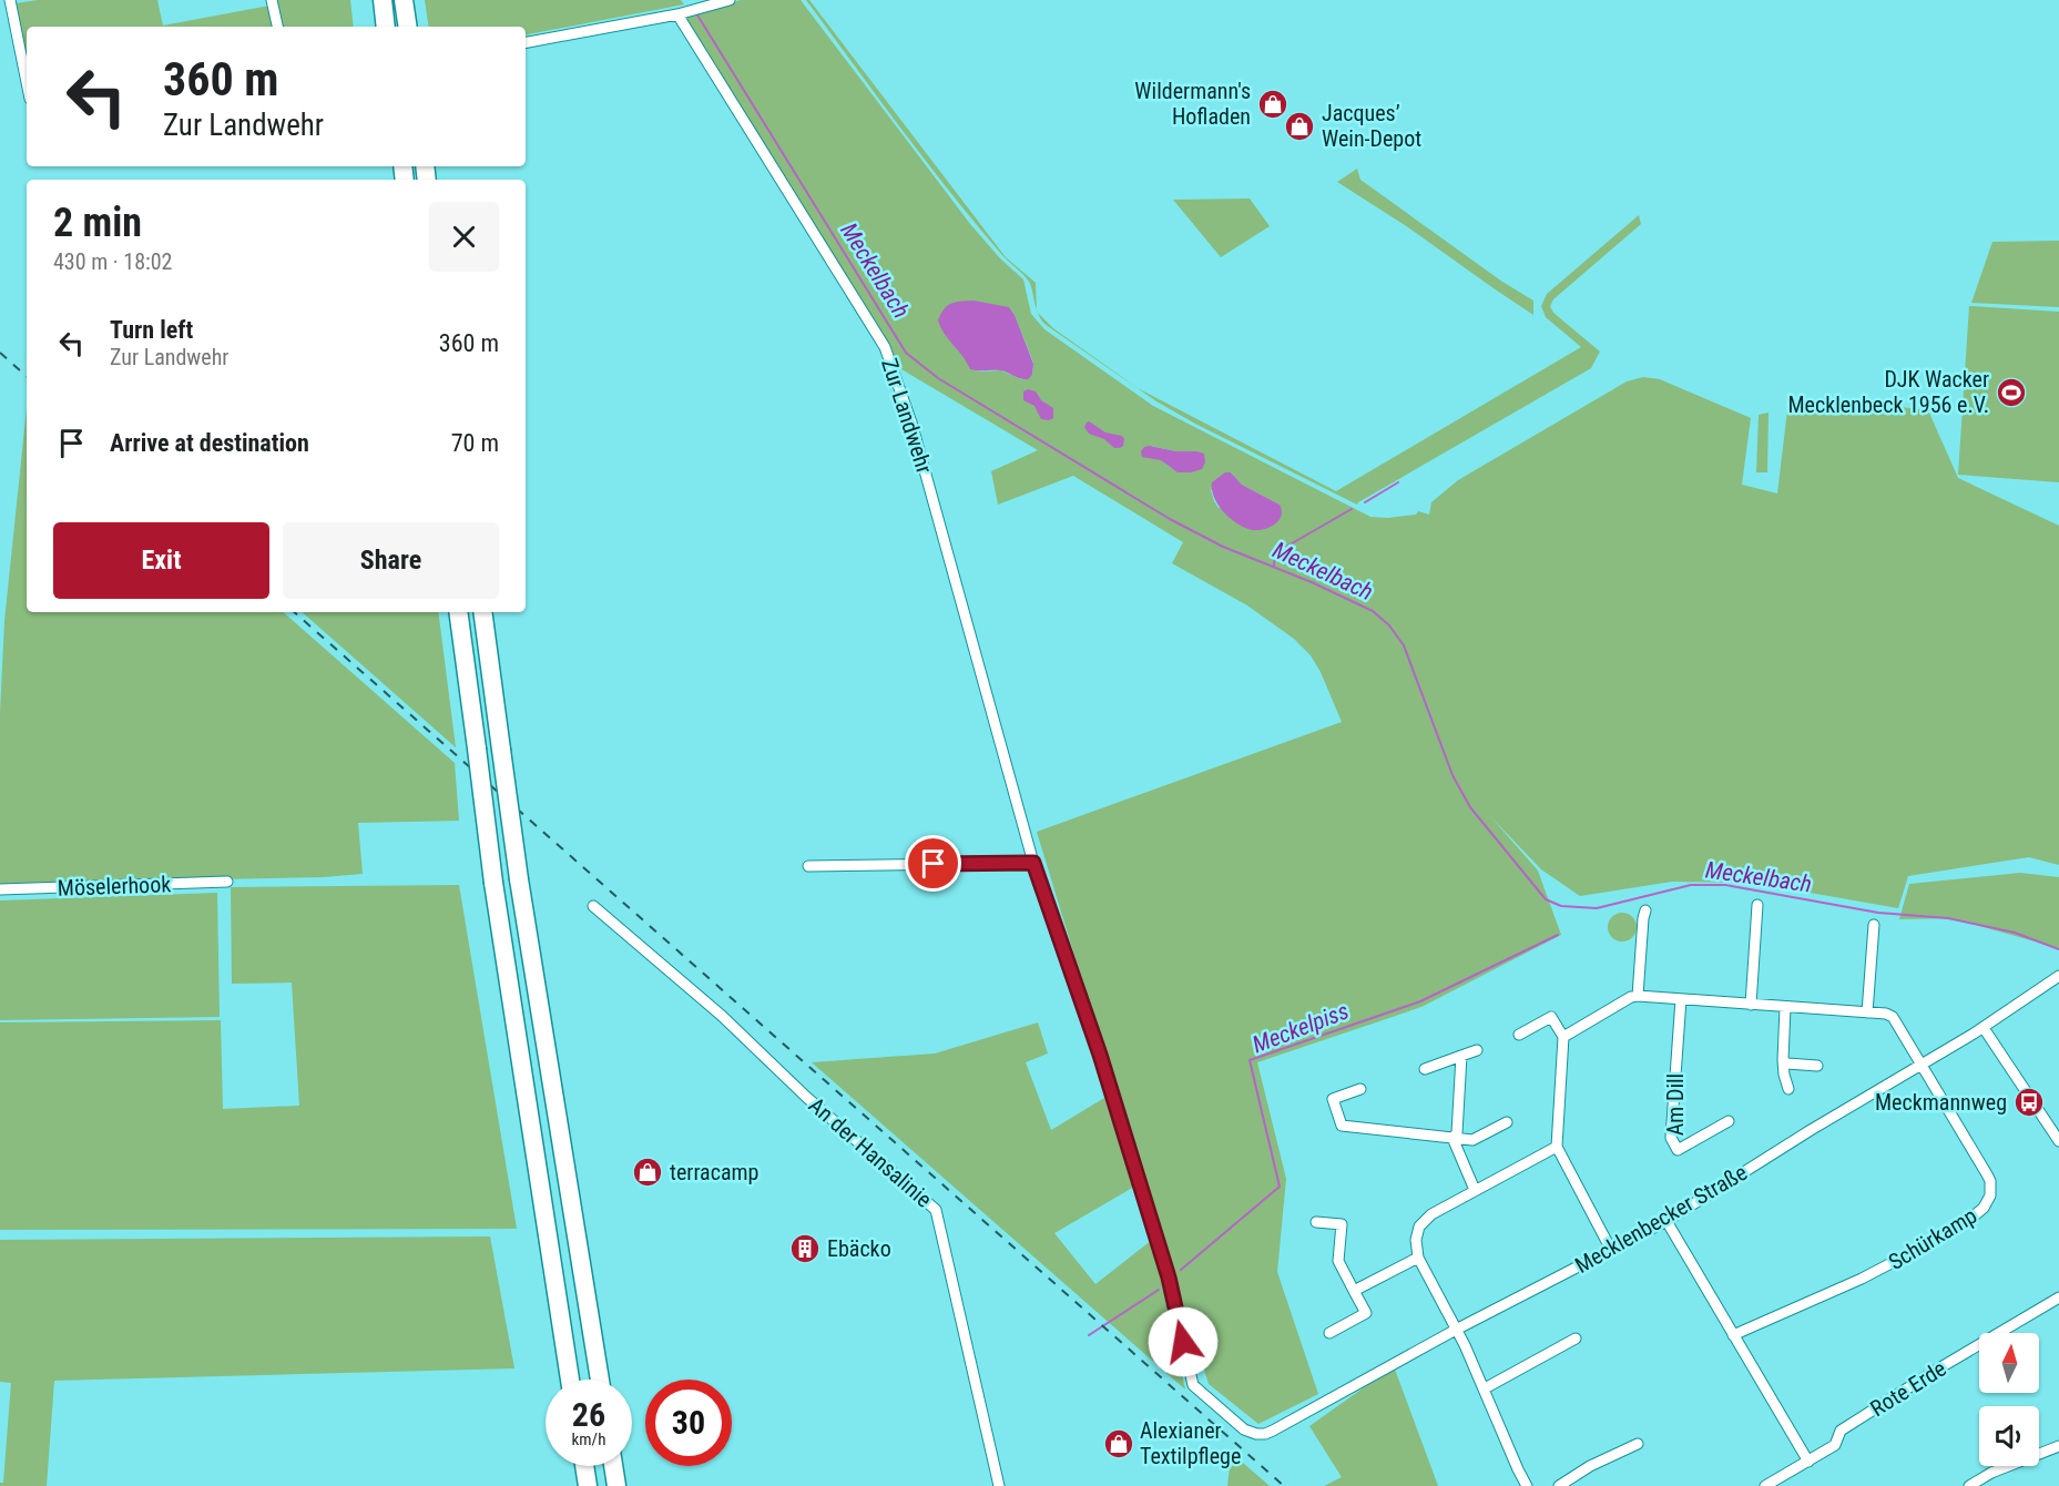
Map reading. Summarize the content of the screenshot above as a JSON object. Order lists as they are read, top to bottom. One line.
{"streets":{"street":["Zur Landwehr","Möselerhook","Am Dill","An der Hansalinie","Mecklenbecker Straße","Schürkamp","Rote Erde"]},"crossings":[["Zur Landwehr","Mecklenbecker Straße"],["Mecklenbecker Straße","Schürkamp"]],"water":["Meckelbach","Meckelpiss"],"places":{"shop":["Wildermann's Hofladen","Jacques’ Wein-Depot","terracamp","Alexianer Textilpflege"],"sports":["DJK Wacker Mecklenbeck 1956 e.V."],"bus stop":["Meckmannweg"],"building":["Ebäcko"]},"north":"top","page":{"turn":["360 m","Zur Landwehr"],"heading":["2 min","430 m · 18:02"],"list":[{"name":"Turn left","note":"Zur Landwehr","value":"360 m"},{"name":"Arrive at destination","value":"70 m"}],"buttons":["Exit","Share"],"speed":"26 km/h","limit":"30"}}
